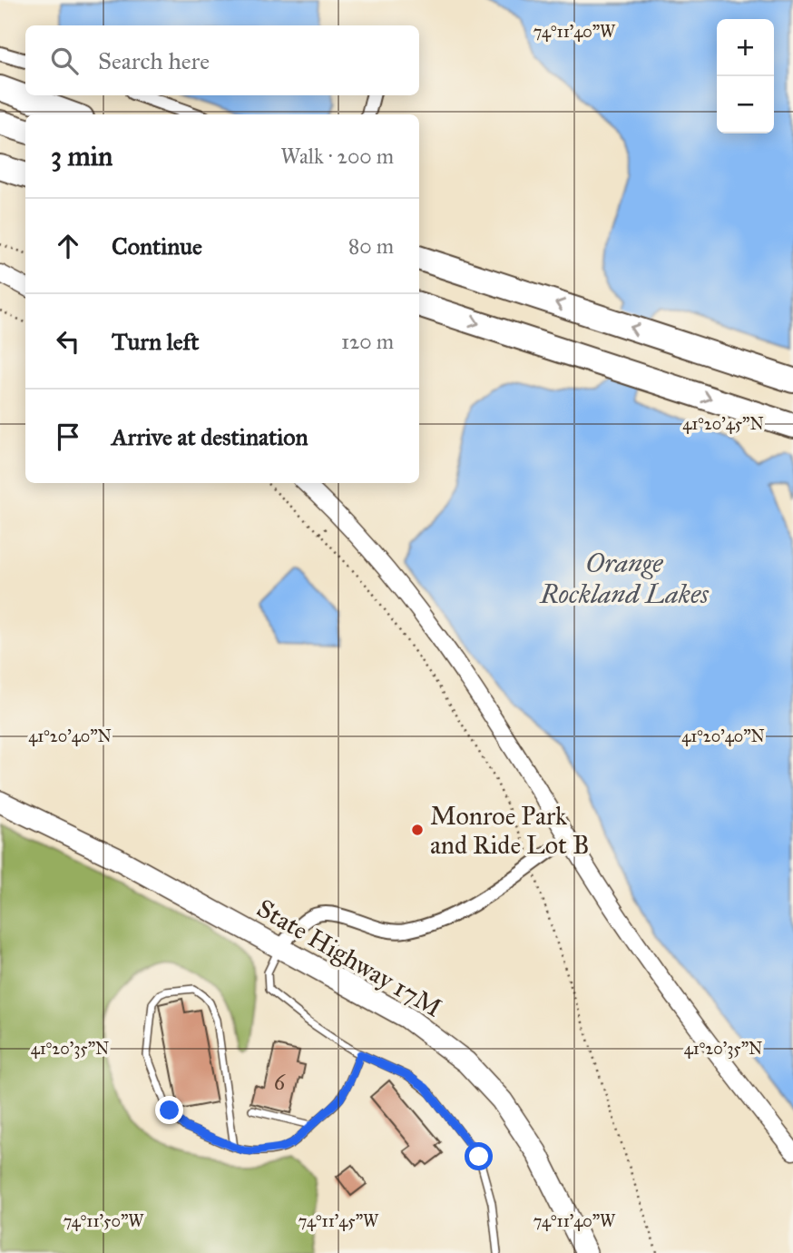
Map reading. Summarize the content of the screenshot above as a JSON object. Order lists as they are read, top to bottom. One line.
{"streets":{"main road":["State Highway 17M"]},"water":["Orange Rockland Lakes"],"places":["Monroe Park and Ride Lot B"],"house_numbers":["6"],"page":{"map_buttons":["+","−"],"search":"Search here","heading":["3 min","Walk · 200 m"],"list":[["Continue","80 m"],["Turn left","120 m"],"Arrive at destination"]},"coordinates":["74°11'40\"W","41°20'45\"N","41°20'40\"N","41°20'35\"N","74°11'50\"W","74°11'45\"W"]}
